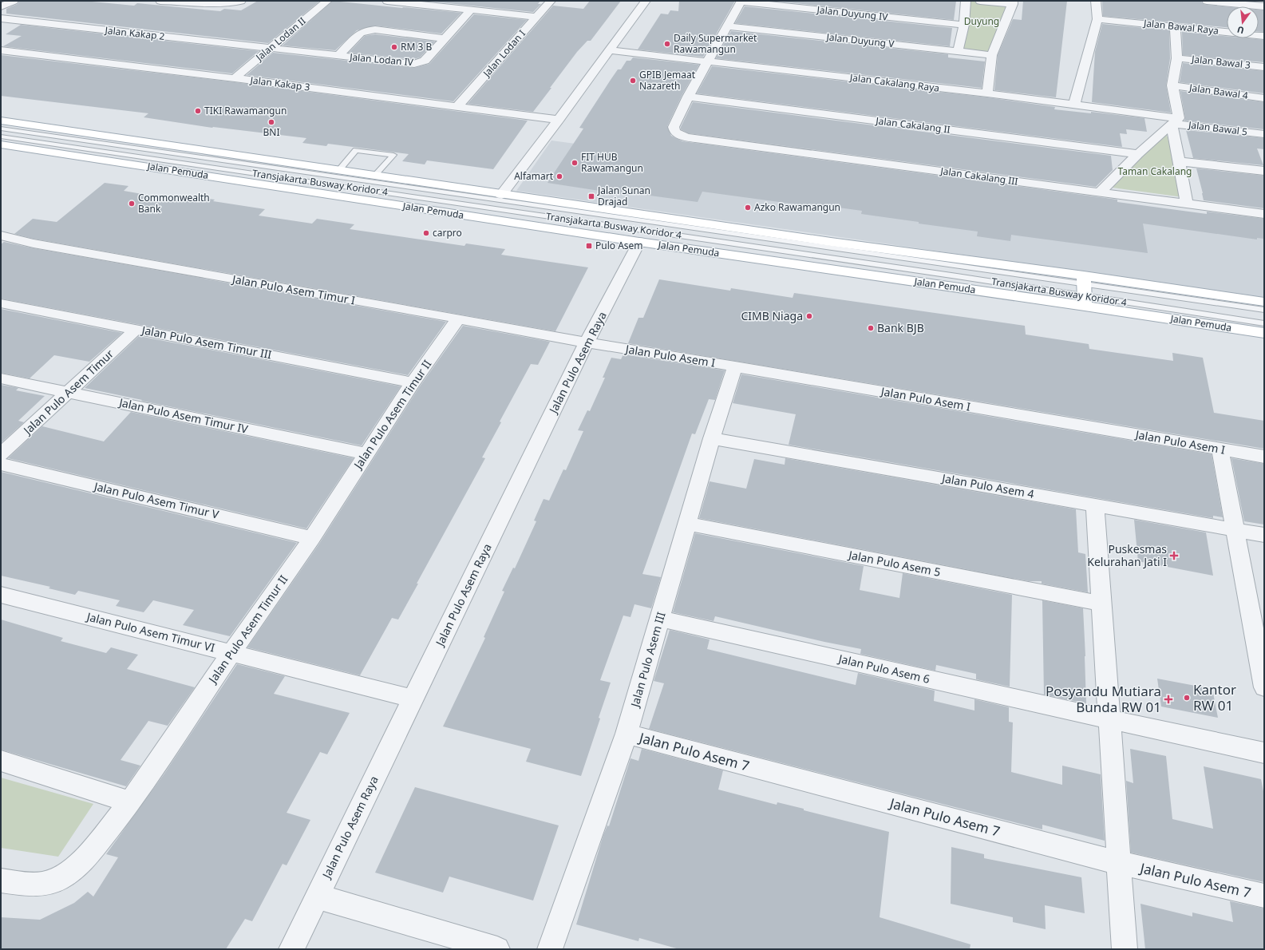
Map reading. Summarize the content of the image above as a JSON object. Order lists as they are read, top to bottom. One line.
{"streets":{"main road":["Jalan Pemuda"],"street":["Jalan Duyung IV","Jalan Bawal Raya","Jalan Kakap 2","Jalan Lodan II","Jalan Duyung V","Jalan Lodan I","Jalan Lodan IV","Jalan Bawal 3","Jalan Cakalang Raya","Jalan Kakap 3","Jalan Bawal 4","Jalan Cakalang II","Jalan Bawal 5","Jalan Cakalang III","Jalan Pulo Asem Timur I","Jalan Pulo Asem Timur III","Jalan Pulo Asem I","Jalan Pulo Asem Raya","Jalan Pulo Asem Timur","Jalan Pulo Asem Timur II","Jalan Pulo Asem Timur IV","Jalan Pulo Asem 4","Jalan Pulo Asem Timur V","Jalan Pulo Asem 5","Jalan Pulo Asem Timur VI","Jalan Pulo Asem III","Jalan Pulo Asem 6","Jalan Pulo Asem 7"],"lane":["Transjakarta Busway Koridor 4"]},"crossings":[["Jalan Kakap 2","Jalan Lodan II"],["Jalan Kakap 2","Jalan Lodan IV"],["Jalan Lodan II","Jalan Lodan IV"],["Jalan Lodan II","Jalan Kakap 3"],["Jalan Lodan I","Jalan Kakap 3"],["Jalan Cakalang Raya","Jalan Bawal 5"],["Jalan Cakalang II","Jalan Cakalang III"],["Jalan Pemuda","Transjakarta Busway Koridor 4"],["Jalan Pemuda","Jalan Pulo Asem Raya"],["Jalan Pulo Asem Timur I","Jalan Pulo Asem I"],["Jalan Pulo Asem Timur I","Jalan Pulo Asem Raya"],["Jalan Pulo Asem Timur I","Jalan Pulo Asem Timur II"],["Jalan Pulo Asem Timur III","Jalan Pulo Asem Timur"],["Jalan Pulo Asem Timur III","Jalan Pulo Asem Timur II"],["Jalan Pulo Asem I","Jalan Pulo Asem Raya"],["Jalan Pulo Asem I","Jalan Pulo Asem III"],["Jalan Pulo Asem Raya","Jalan Pulo Asem Timur VI"],["Jalan Pulo Asem Timur","Jalan Pulo Asem Timur IV"],["Jalan Pulo Asem Timur II","Jalan Pulo Asem Timur IV"],["Jalan Pulo Asem Timur II","Jalan Pulo Asem Timur V"],["Jalan Pulo Asem Timur II","Jalan Pulo Asem Timur VI"],["Jalan Pulo Asem 4","Jalan Pulo Asem III"],["Jalan Pulo Asem 5","Jalan Pulo Asem III"],["Jalan Pulo Asem III","Jalan Pulo Asem 6"],["Jalan Pulo Asem III","Jalan Pulo Asem 7"]],"parks":["Duyung","Taman Cakalang"],"places":{"other":["Daily Supermarket Rawamangun","RM 3 B","GPIB Jemaat Nazareth","TIKI Rawamangun","BNI","FIT HUB Rawamangun","Alfamart","Commonwealth Bank","Azko Rawamangun","carpro","CIMB Niaga","Bank BJB","Kantor RW 01"],"transit":["Jalan Sunan Drajad","Pulo Asem"],"health":["Puskesmas Kelurahan Jati I","Posyandu Mutiara Bunda RW 01"]},"north":"bottom"}
